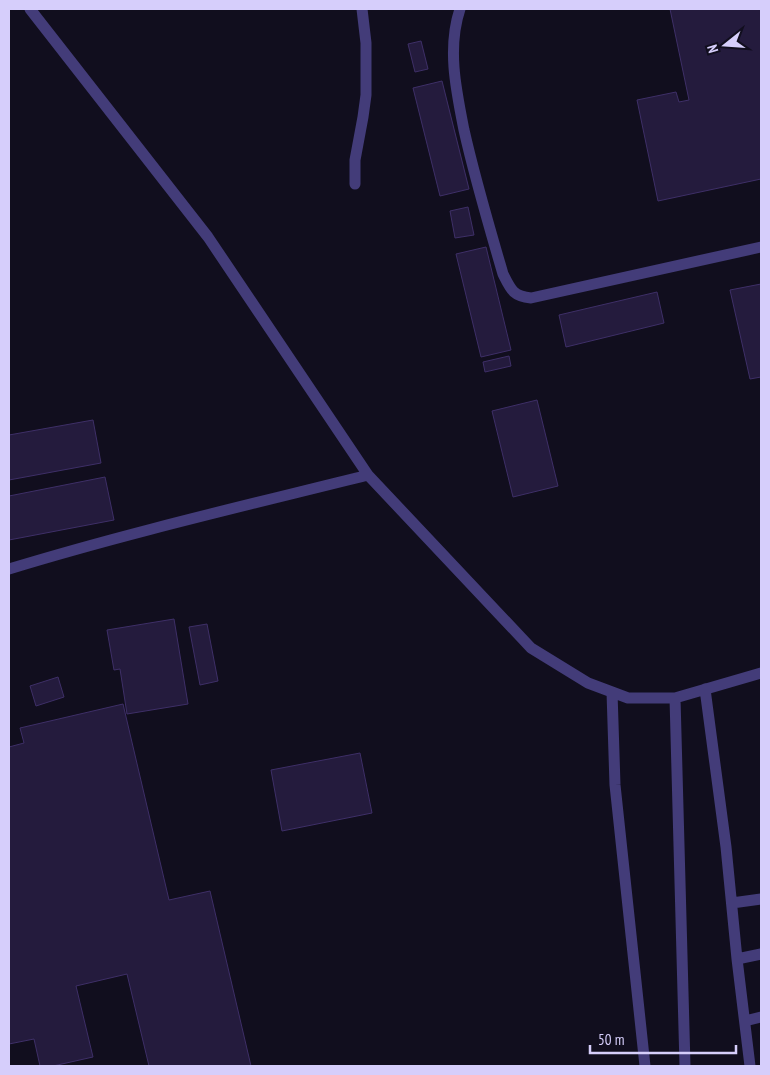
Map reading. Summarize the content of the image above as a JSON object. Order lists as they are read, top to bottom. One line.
{"scale_bar":"50 m","north":"left"}
